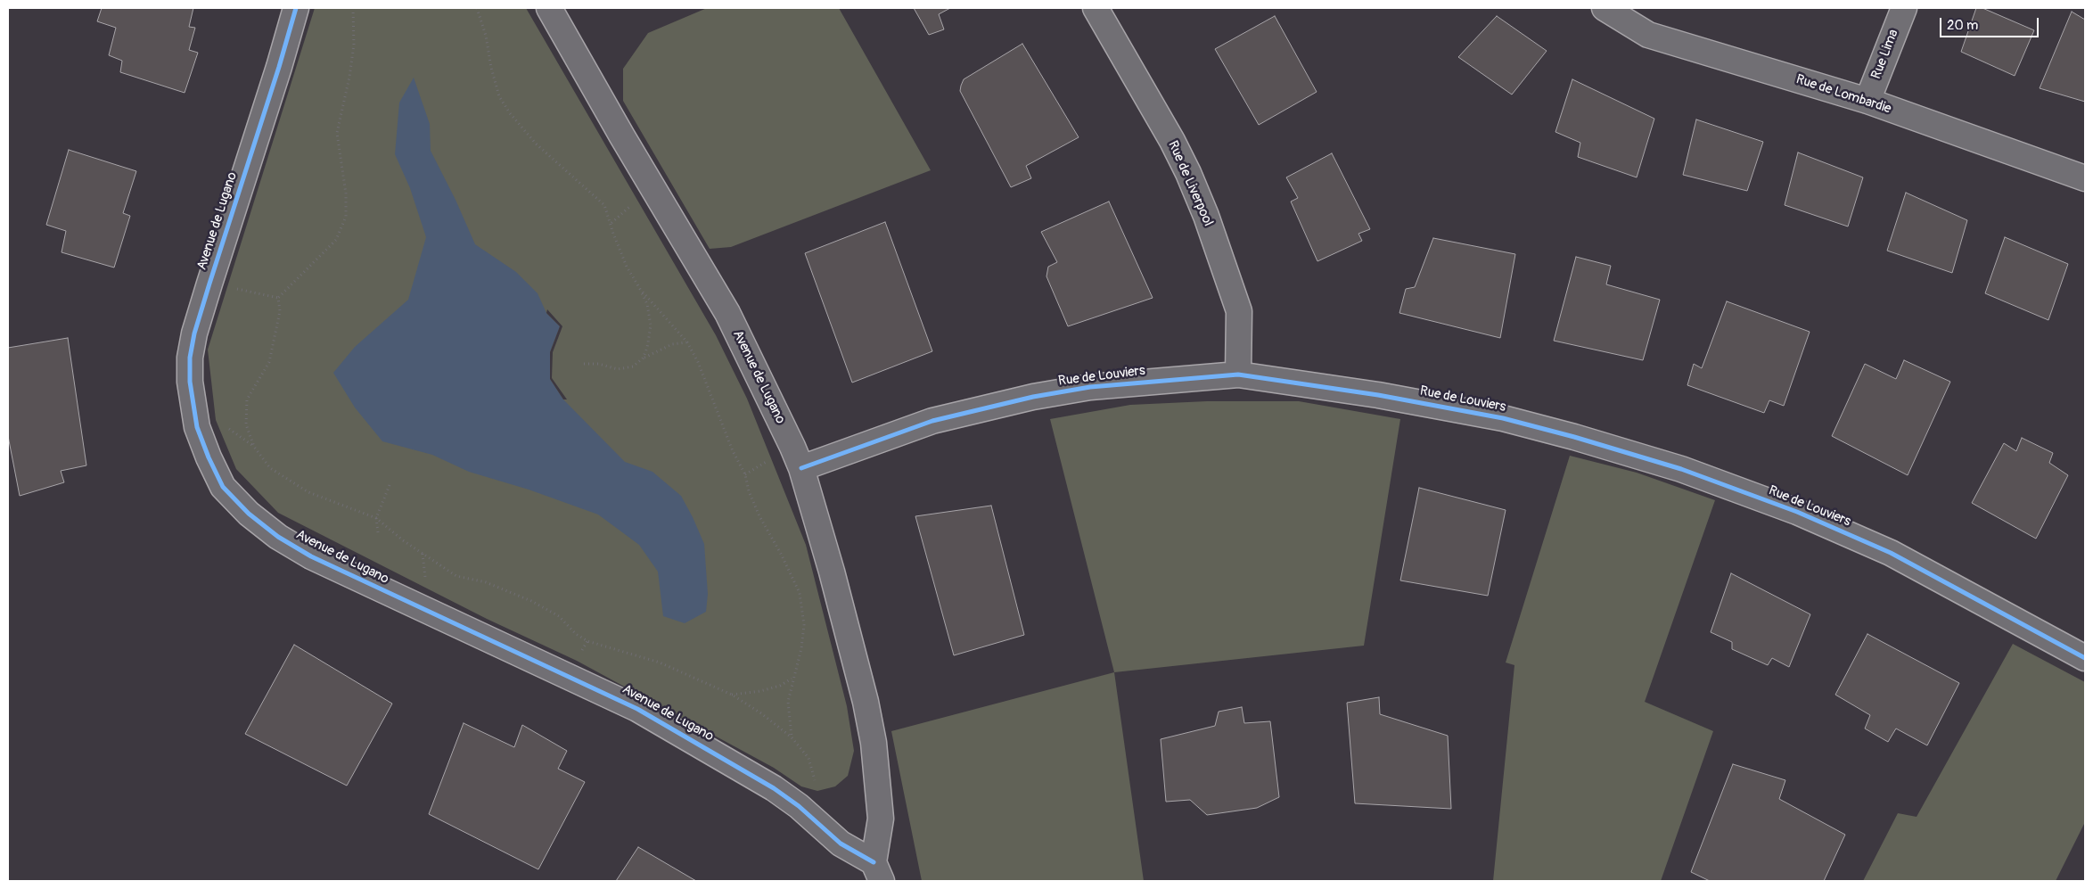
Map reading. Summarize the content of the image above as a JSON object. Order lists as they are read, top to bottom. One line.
{"streets":{"street":["Rue Lima","Rue de Lombardie","Rue de Liverpool","Avenue de Lugano","Rue de Louviers"]},"crossings":[["Rue Lima","Rue de Lombardie"],["Rue de Liverpool","Rue de Louviers"],["Avenue de Lugano","Rue de Louviers"]],"scale_bar":"20 m"}
